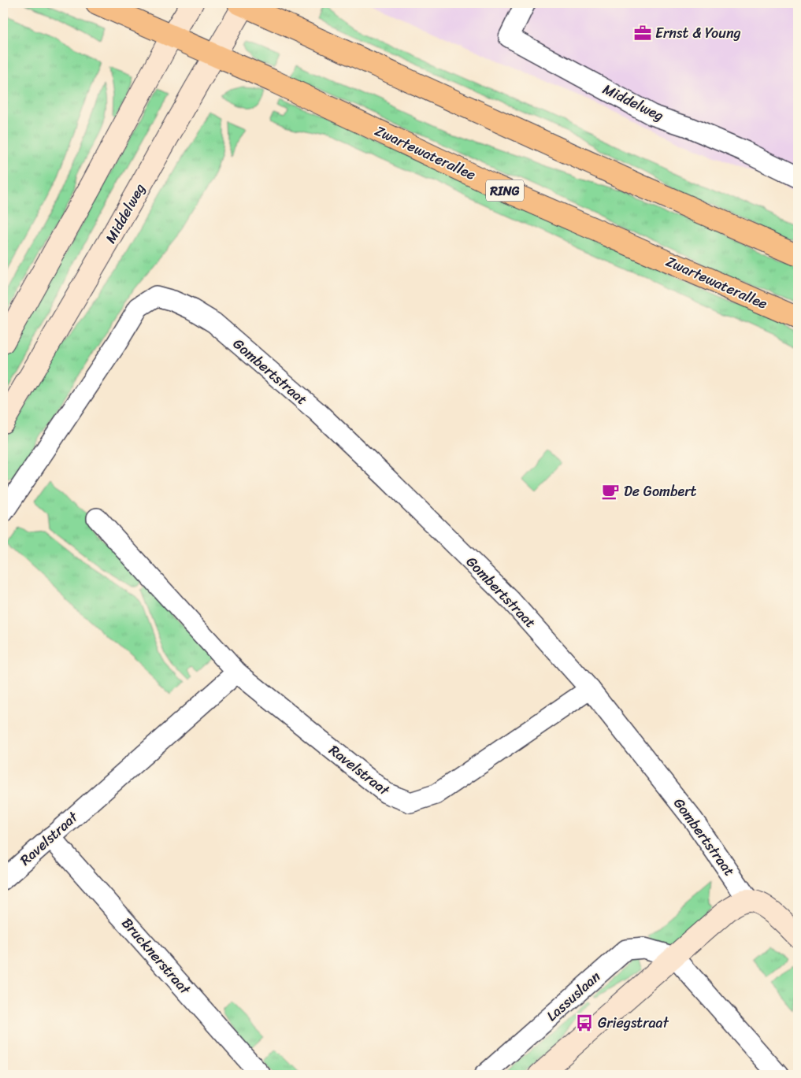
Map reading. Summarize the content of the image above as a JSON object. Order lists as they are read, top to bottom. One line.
{"streets":{"main road":["Middelweg","Zwartewaterallee","RING"],"street":["Gombertstraat","Ravelstraat","Brucknerstraat","Lassuslaan"]},"crossings":[["Middelweg","Zwartewaterallee"],["Gombertstraat","Ravelstraat"],["Ravelstraat","Brucknerstraat"]],"places":{"office":["Ernst & Young"],"cafe":["De Gombert"],"bus stop":["Griegstraat"]}}
